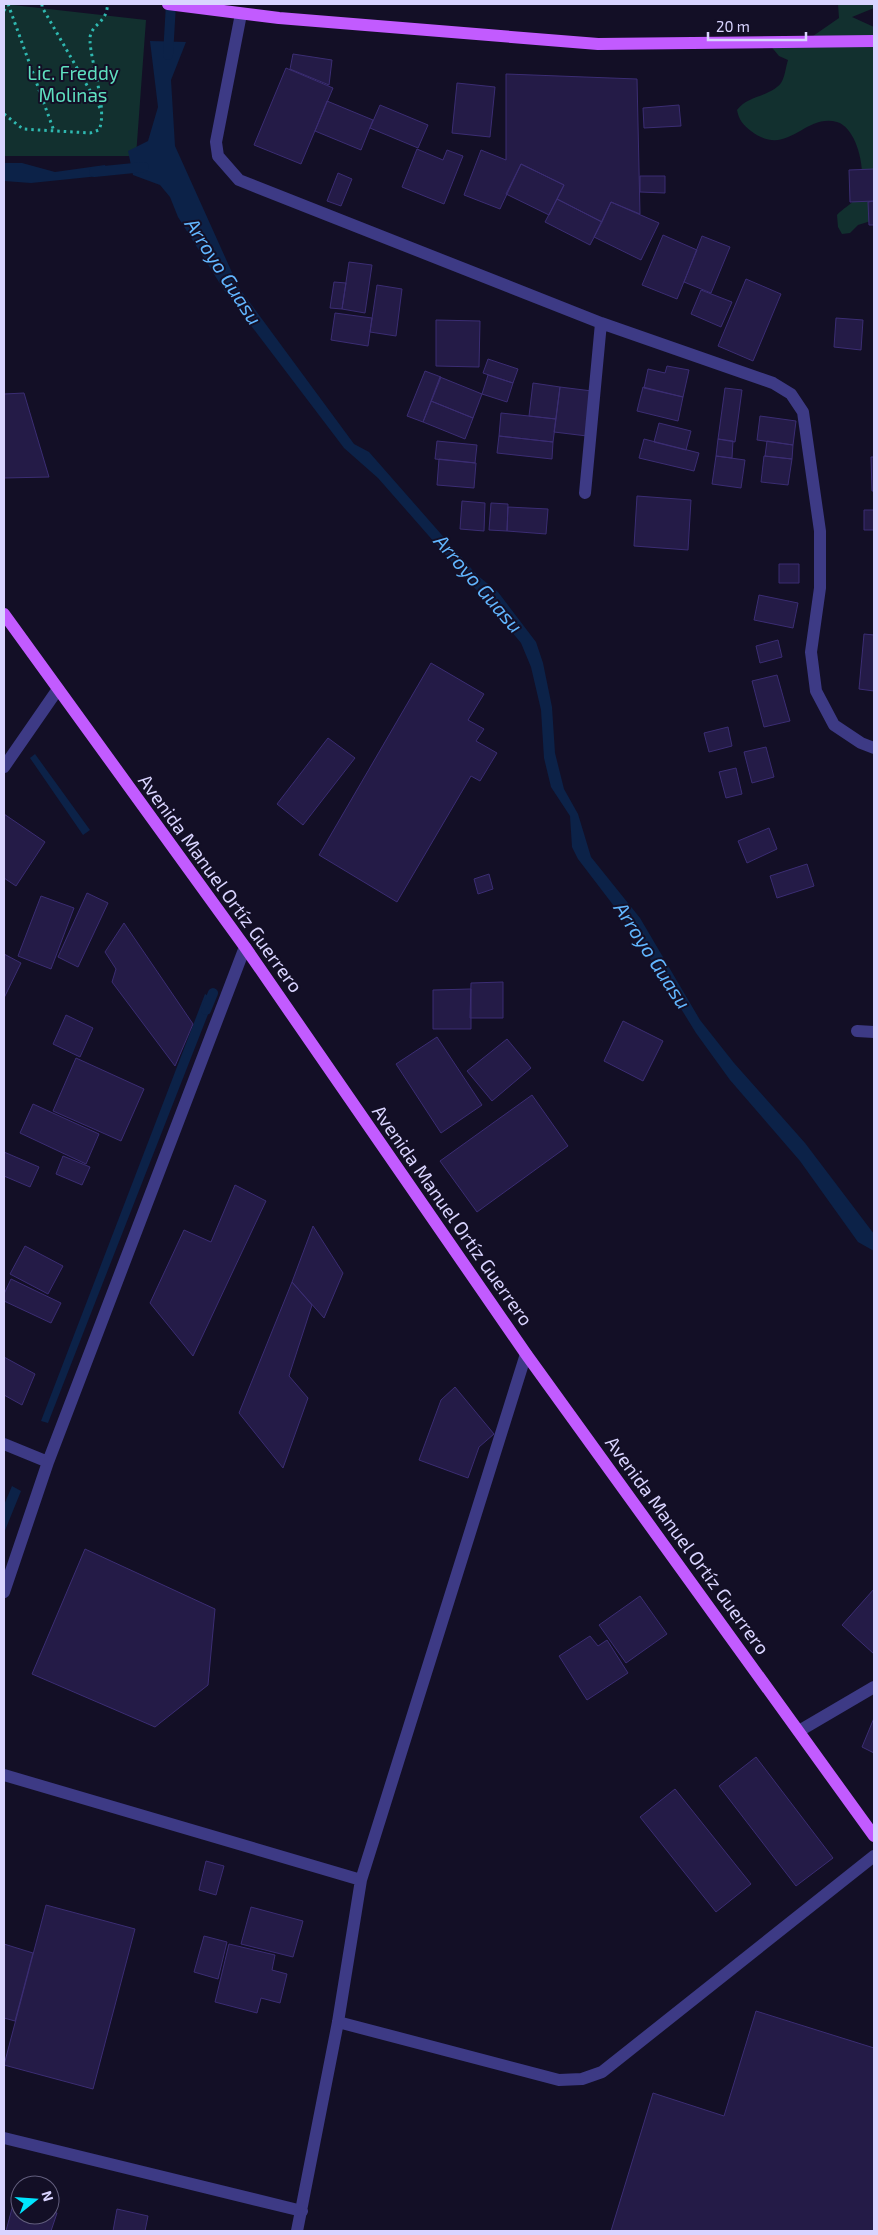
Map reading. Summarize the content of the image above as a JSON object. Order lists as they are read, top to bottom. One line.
{"streets":{"main road":["Avenida Manuel Ortíz Guerrero"]},"water":["Arroyo Guasu"],"parks":["Lic. Freddy Molinas"],"scale_bar":"20 m","north":"right"}
